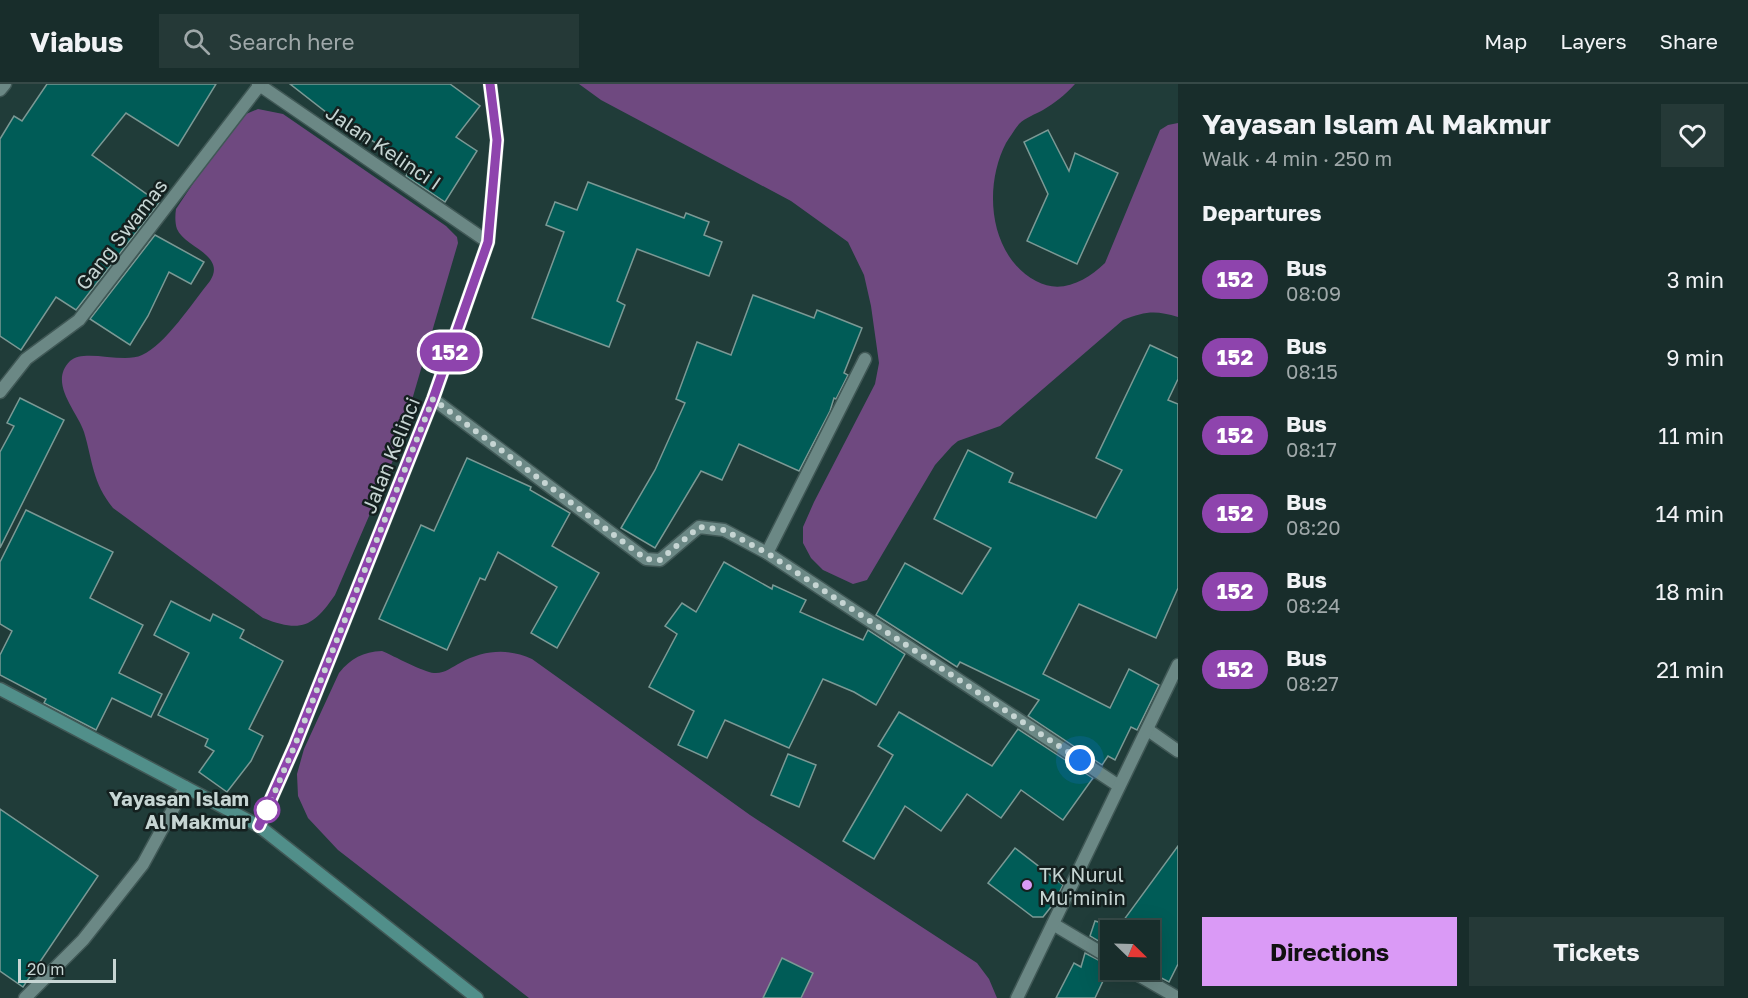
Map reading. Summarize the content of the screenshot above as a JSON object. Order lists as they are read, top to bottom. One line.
{"streets":{"street":["Jalan Kelinci I","Gang Swamas","Jalan Kelinci"]},"crossings":[["Jalan Kelinci I","Gang Swamas"],["Jalan Kelinci I","Jalan Kelinci"]],"places":["Yayasan Islam Al Makmur","TK Nurul Mu'minin"],"lines":["bus line 152"],"scale_bar":"20 m","north":"bottom right","page":{"header":"Viabus","search":"Search here","nav":["Map","Layers","Share"],"on_map":"152","heading":[["Yayasan Islam Al Makmur","Walk · 4 min · 250 m"],"Departures"],"list":[{"mark":"152","name":"Bus","note":"08:09","value":"3 min"},{"mark":"152","name":"Bus","note":"08:15","value":"9 min"},{"mark":"152","name":"Bus","note":"08:17","value":"11 min"},{"mark":"152","name":"Bus","note":"08:20","value":"14 min"},{"mark":"152","name":"Bus","note":"08:24","value":"18 min"},{"mark":"152","name":"Bus","note":"08:27","value":"21 min"}],"buttons":["Directions","Tickets"],"scale":"20 m"}}
